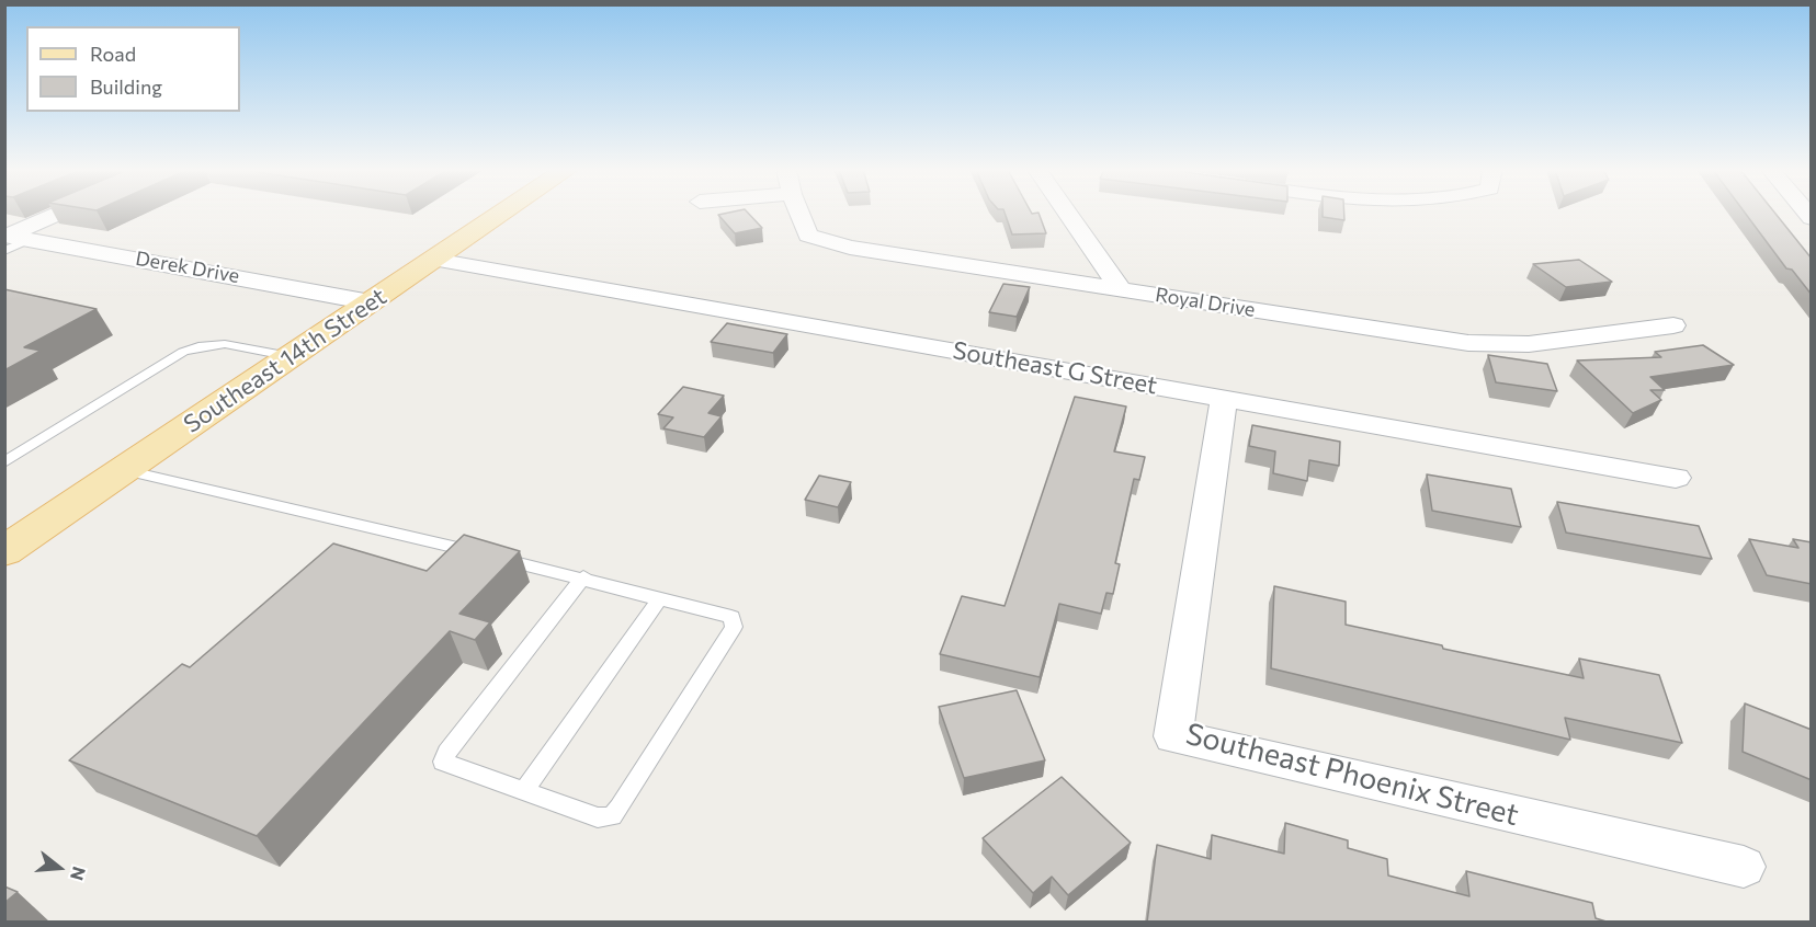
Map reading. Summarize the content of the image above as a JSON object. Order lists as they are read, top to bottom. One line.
{"streets":{"main road":["Southeast 14th Street"],"street":["Derek Drive","Royal Drive","Southeast G Street","Southeast Phoenix Street"]},"crossings":[["Derek Drive","Southeast 14th Street"],["Southeast 14th Street","Southeast G Street"],["Southeast G Street","Southeast Phoenix Street"]],"legend":["Road","Building"],"north":"right"}
